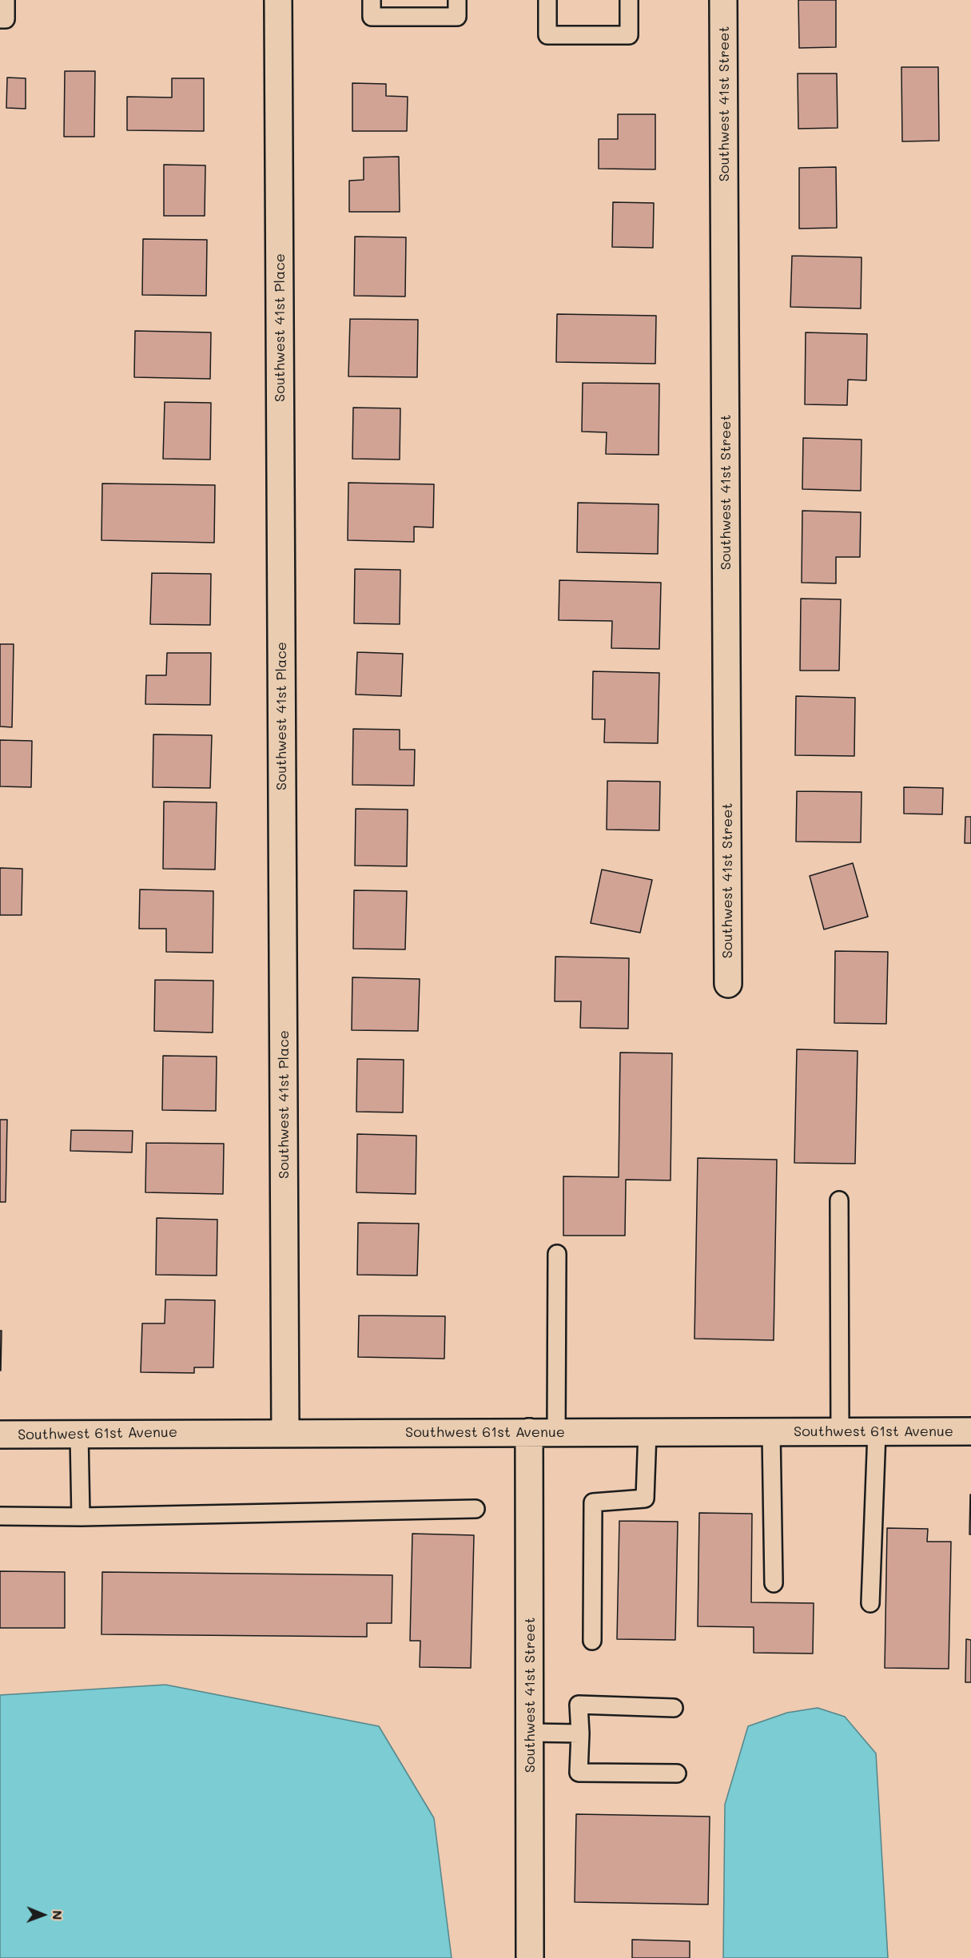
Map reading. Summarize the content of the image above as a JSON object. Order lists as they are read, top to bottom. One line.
{"streets":{"street":["Southwest 41st Street","Southwest 41st Place","Southwest 61st Avenue"]},"crossings":[["Southwest 41st Street","Southwest 61st Avenue"],["Southwest 41st Place","Southwest 61st Avenue"]],"north":"right"}
